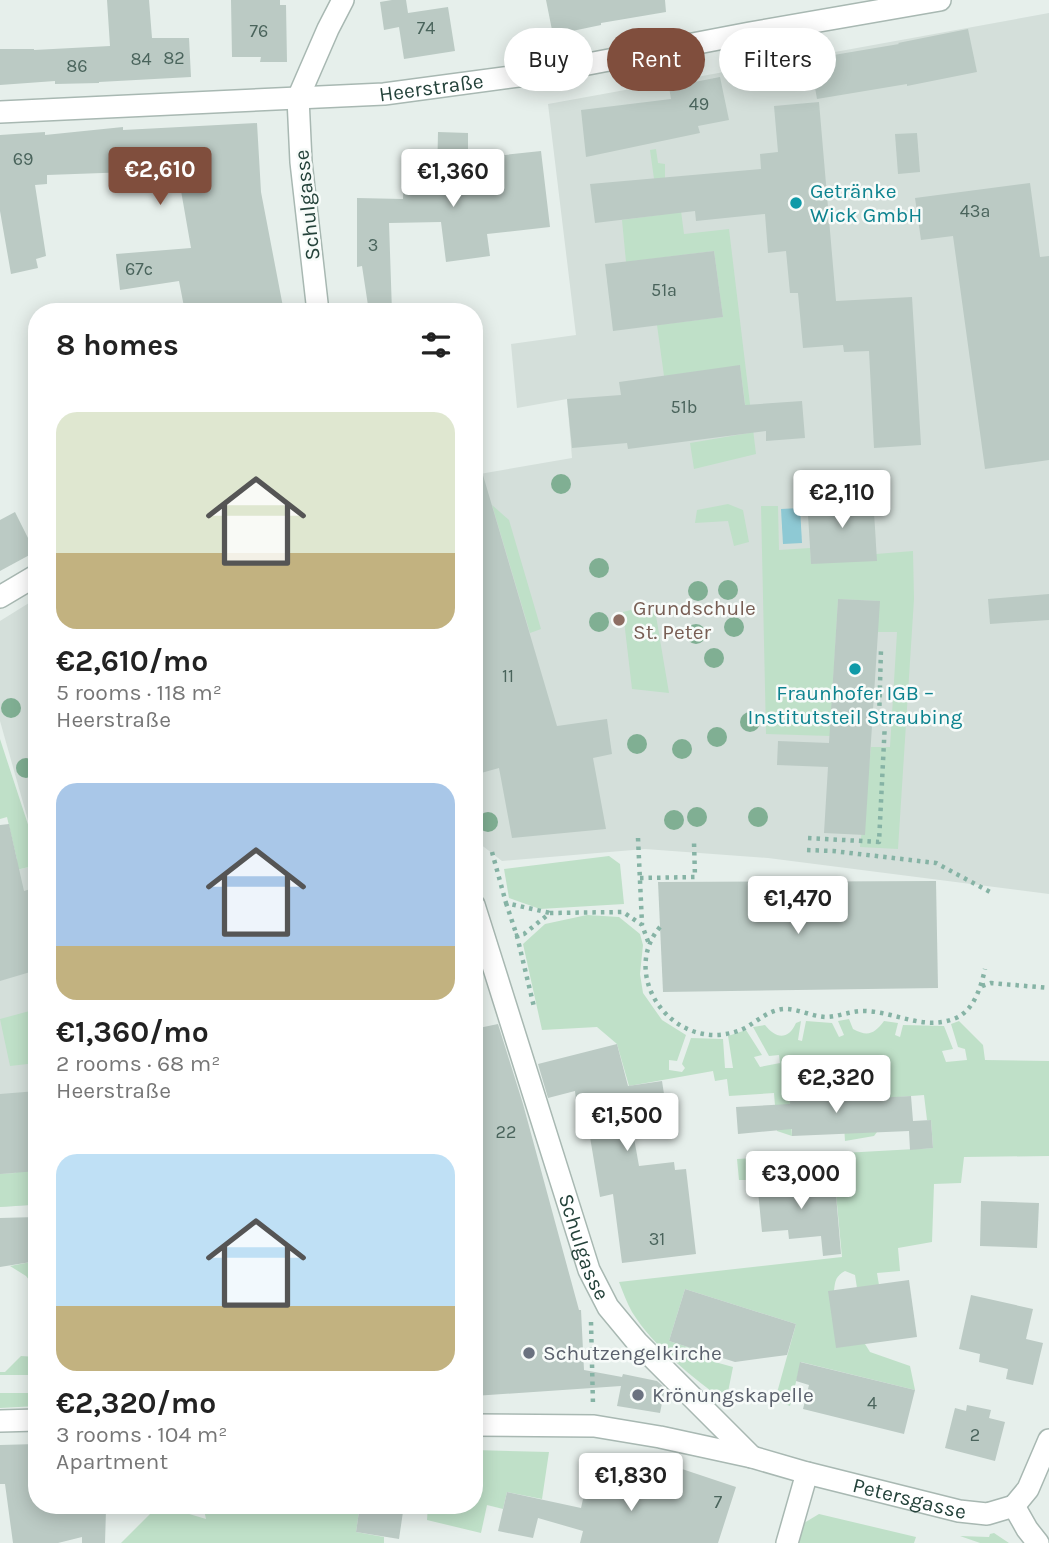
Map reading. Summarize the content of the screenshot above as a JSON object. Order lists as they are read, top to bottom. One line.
{"streets":{"street":["Heerstraße","Schulgasse","Petersgasse"]},"crossings":[["Heerstraße","Schulgasse"],["Schulgasse","Petersgasse"]],"places":["Getränke Wick GmbH","Grundschule St. Peter","Fraunhofer IGB – Institutsteil Straubing","Schutzengelkirche","Krönungskapelle"],"house_numbers":["74","76","82","84","86","49","69","43a","3","67c","51a","51b","11","22","31","4","2","7"],"page":{"chip":["Buy","Rent","Filters"],"price":["€2,610","€1,360","€2,110","€1,470","€2,320","€1,500","€3,000","€1,830"],"heading":"8 homes","list":[{"name":"€2,610/mo","note":"5 rooms · 118 m² · Heerstraße"},{"name":"€1,360/mo","note":"2 rooms · 68 m² · Heerstraße"},{"name":"€2,320/mo","note":"3 rooms · 104 m² · Apartment"}]}}
